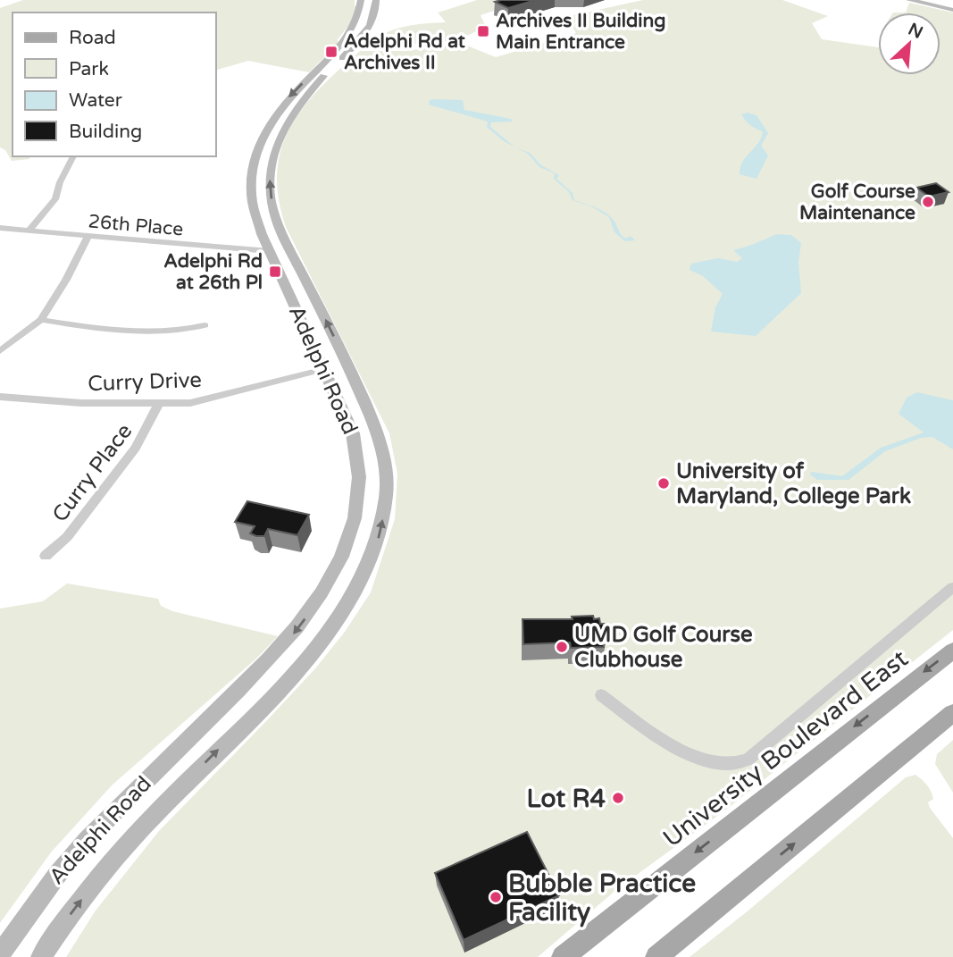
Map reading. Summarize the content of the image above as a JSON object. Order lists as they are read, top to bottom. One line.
{"streets":{"main road":["Adelphi Road","University Boulevard East"],"street":["26th Place","Curry Drive","Curry Place"]},"crossings":[["26th Place","Adelphi Road"],["Adelphi Road","Curry Drive"],["Curry Drive","Curry Place"]],"places":{"transit":["Archives II Building Main Entrance","Adelphi Rd at Archives II","Adelphi Rd at 26th Pl"],"other":["Golf Course Maintenance","University of Maryland, College Park","UMD Golf Course Clubhouse","Lot R4","Bubble Practice Facility"]},"legend":["Road","Park","Water","Building"],"north":"top right"}
